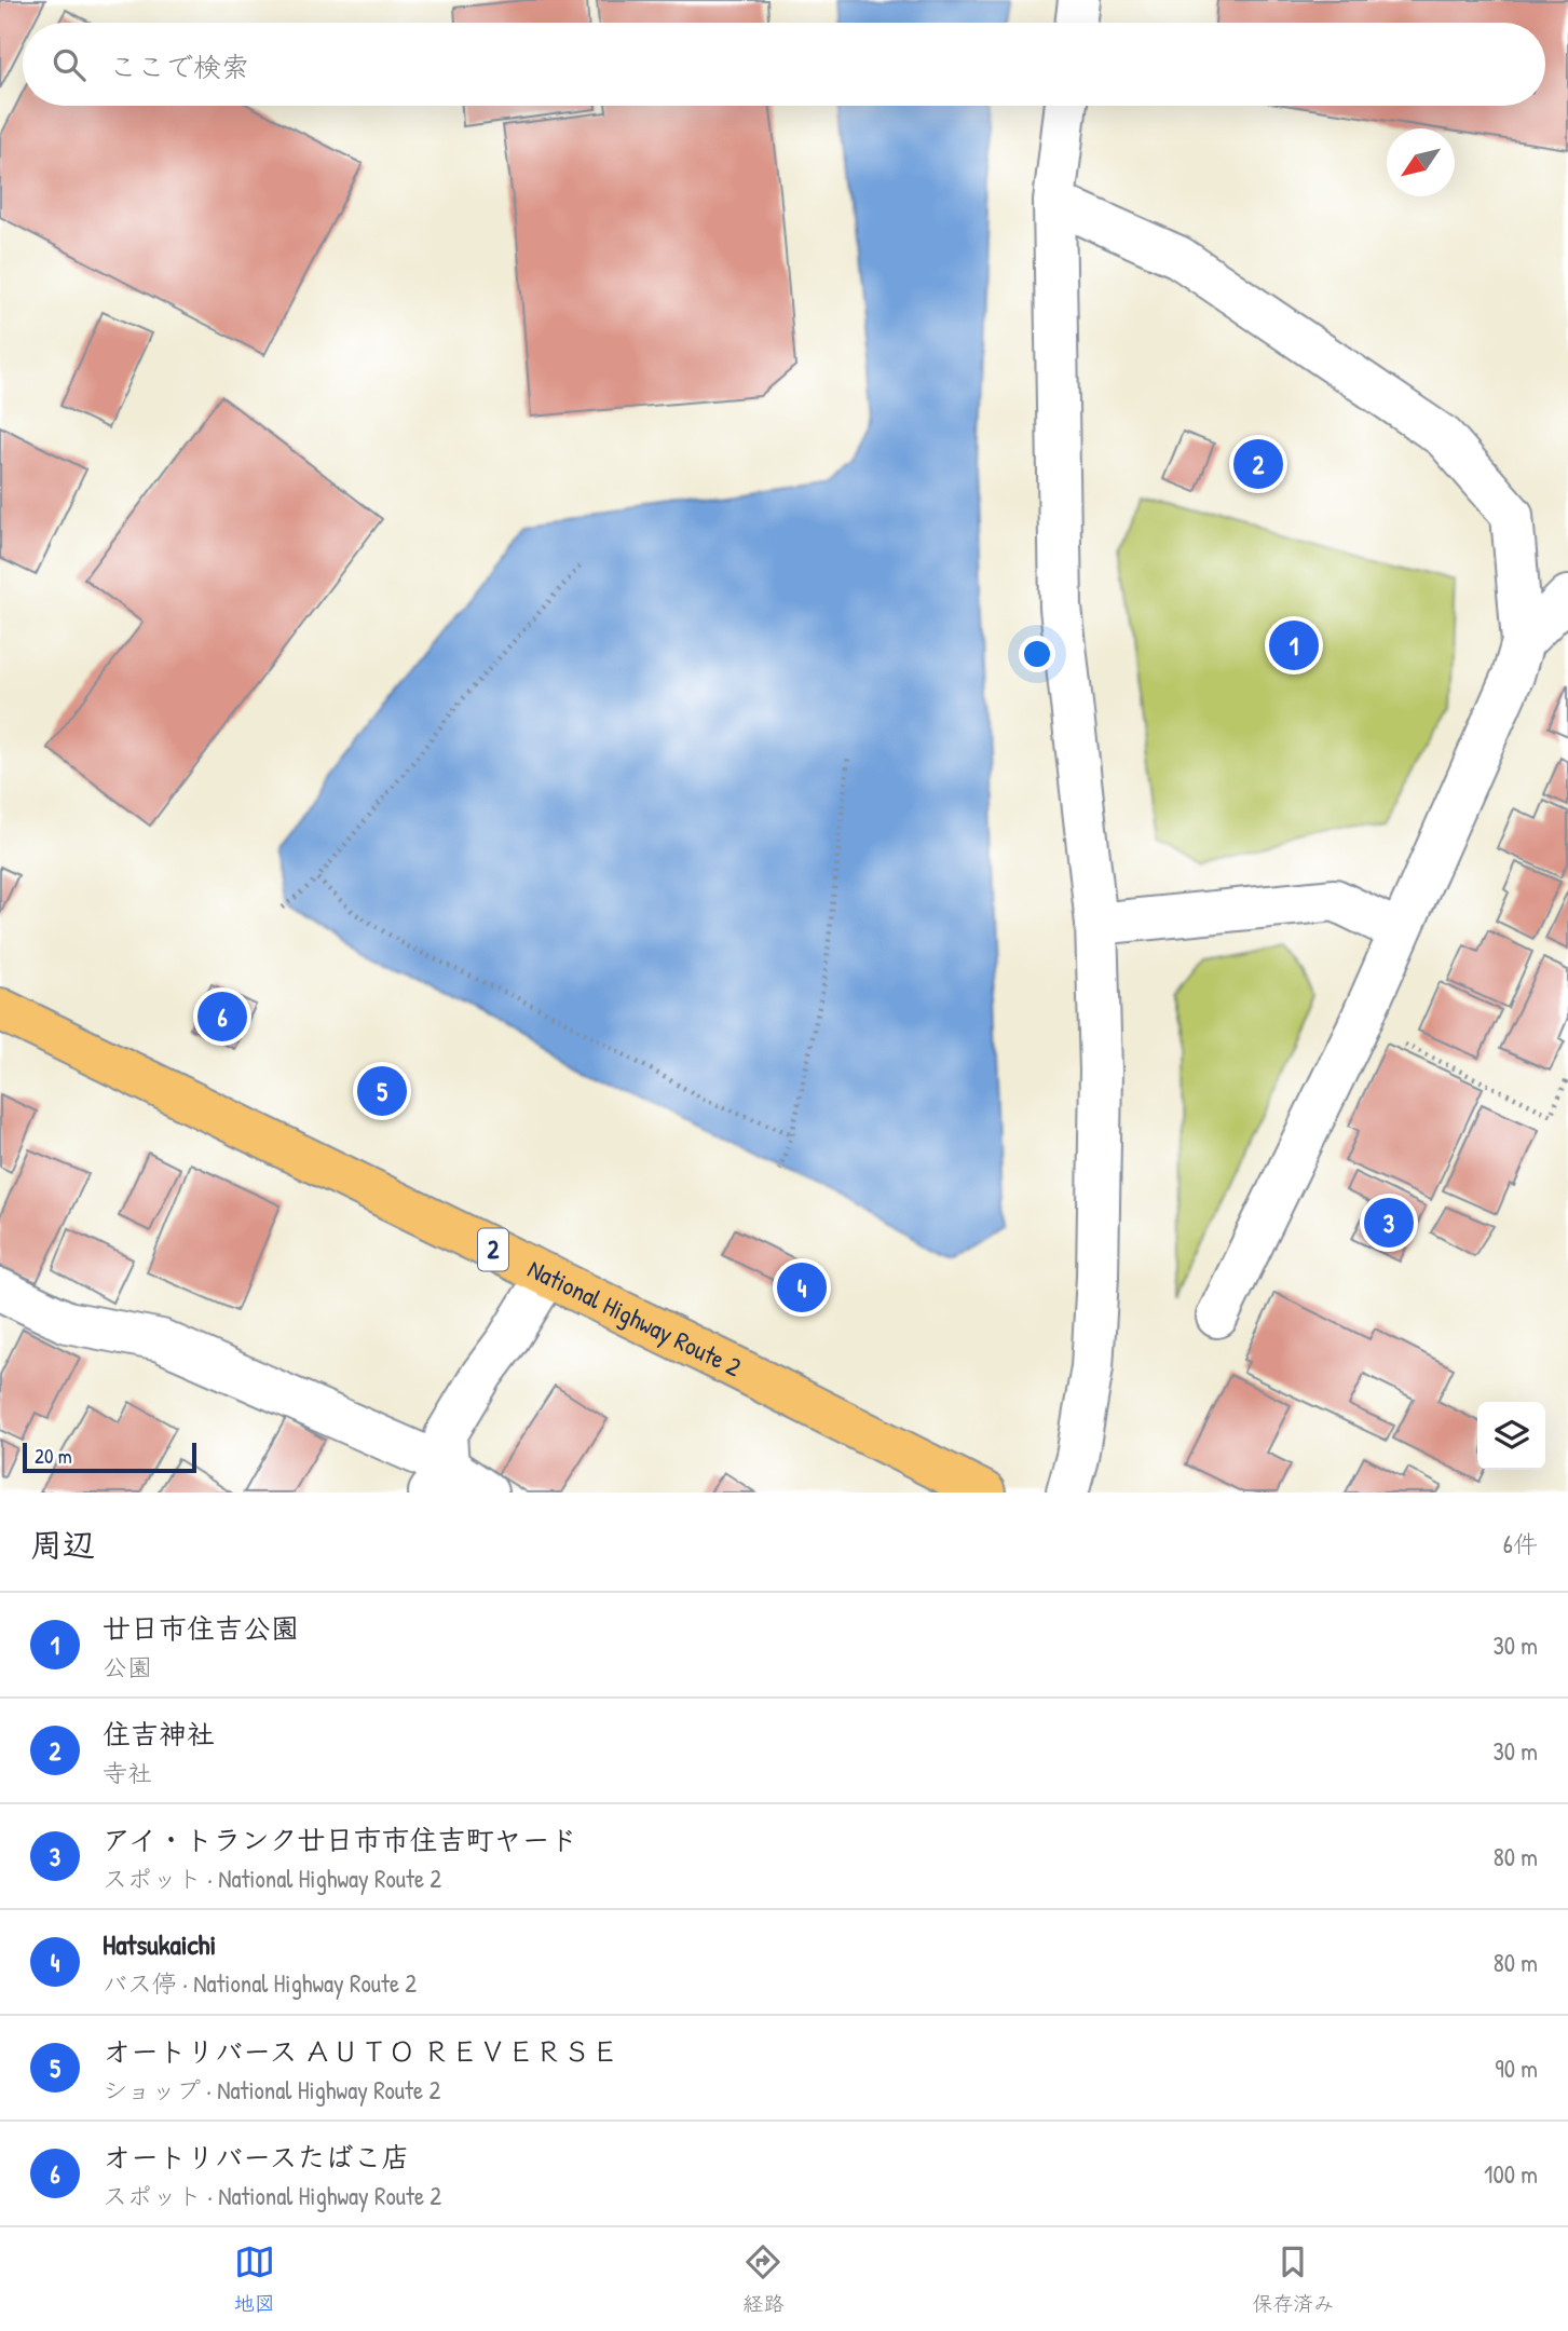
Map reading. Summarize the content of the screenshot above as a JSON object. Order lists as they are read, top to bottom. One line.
{"streets":{"highway":["2","National Highway Route 2"]},"scale_bar":"20 m","north":"bottom left","page":{"search":"ここで検索","pins":["2","1","6","5","3","4"],"scale":"20 m","heading":["周辺","6件"],"list":[{"mark":"1","name":"廿日市住吉公園","note":"公園","value":"30 m"},{"mark":"2","name":"住吉神社","note":"寺社","value":"30 m"},{"mark":"3","name":"アイ・トランク廿日市市住吉町ヤード","note":"スポット · National Highway Route 2","value":"80 m"},{"mark":"4","name":"Hatsukaichi","note":"バス停 · National Highway Route 2","value":"80 m"},{"mark":"5","name":"オートリバース ＡＵＴＯ ＲＥＶＥＲＳＥ","note":"ショップ · National Highway Route 2","value":"90 m"},{"mark":"6","name":"オートリバースたばこ店","note":"スポット · National Highway Route 2","value":"100 m"}],"nav":["地図","経路","保存済み"]}}
